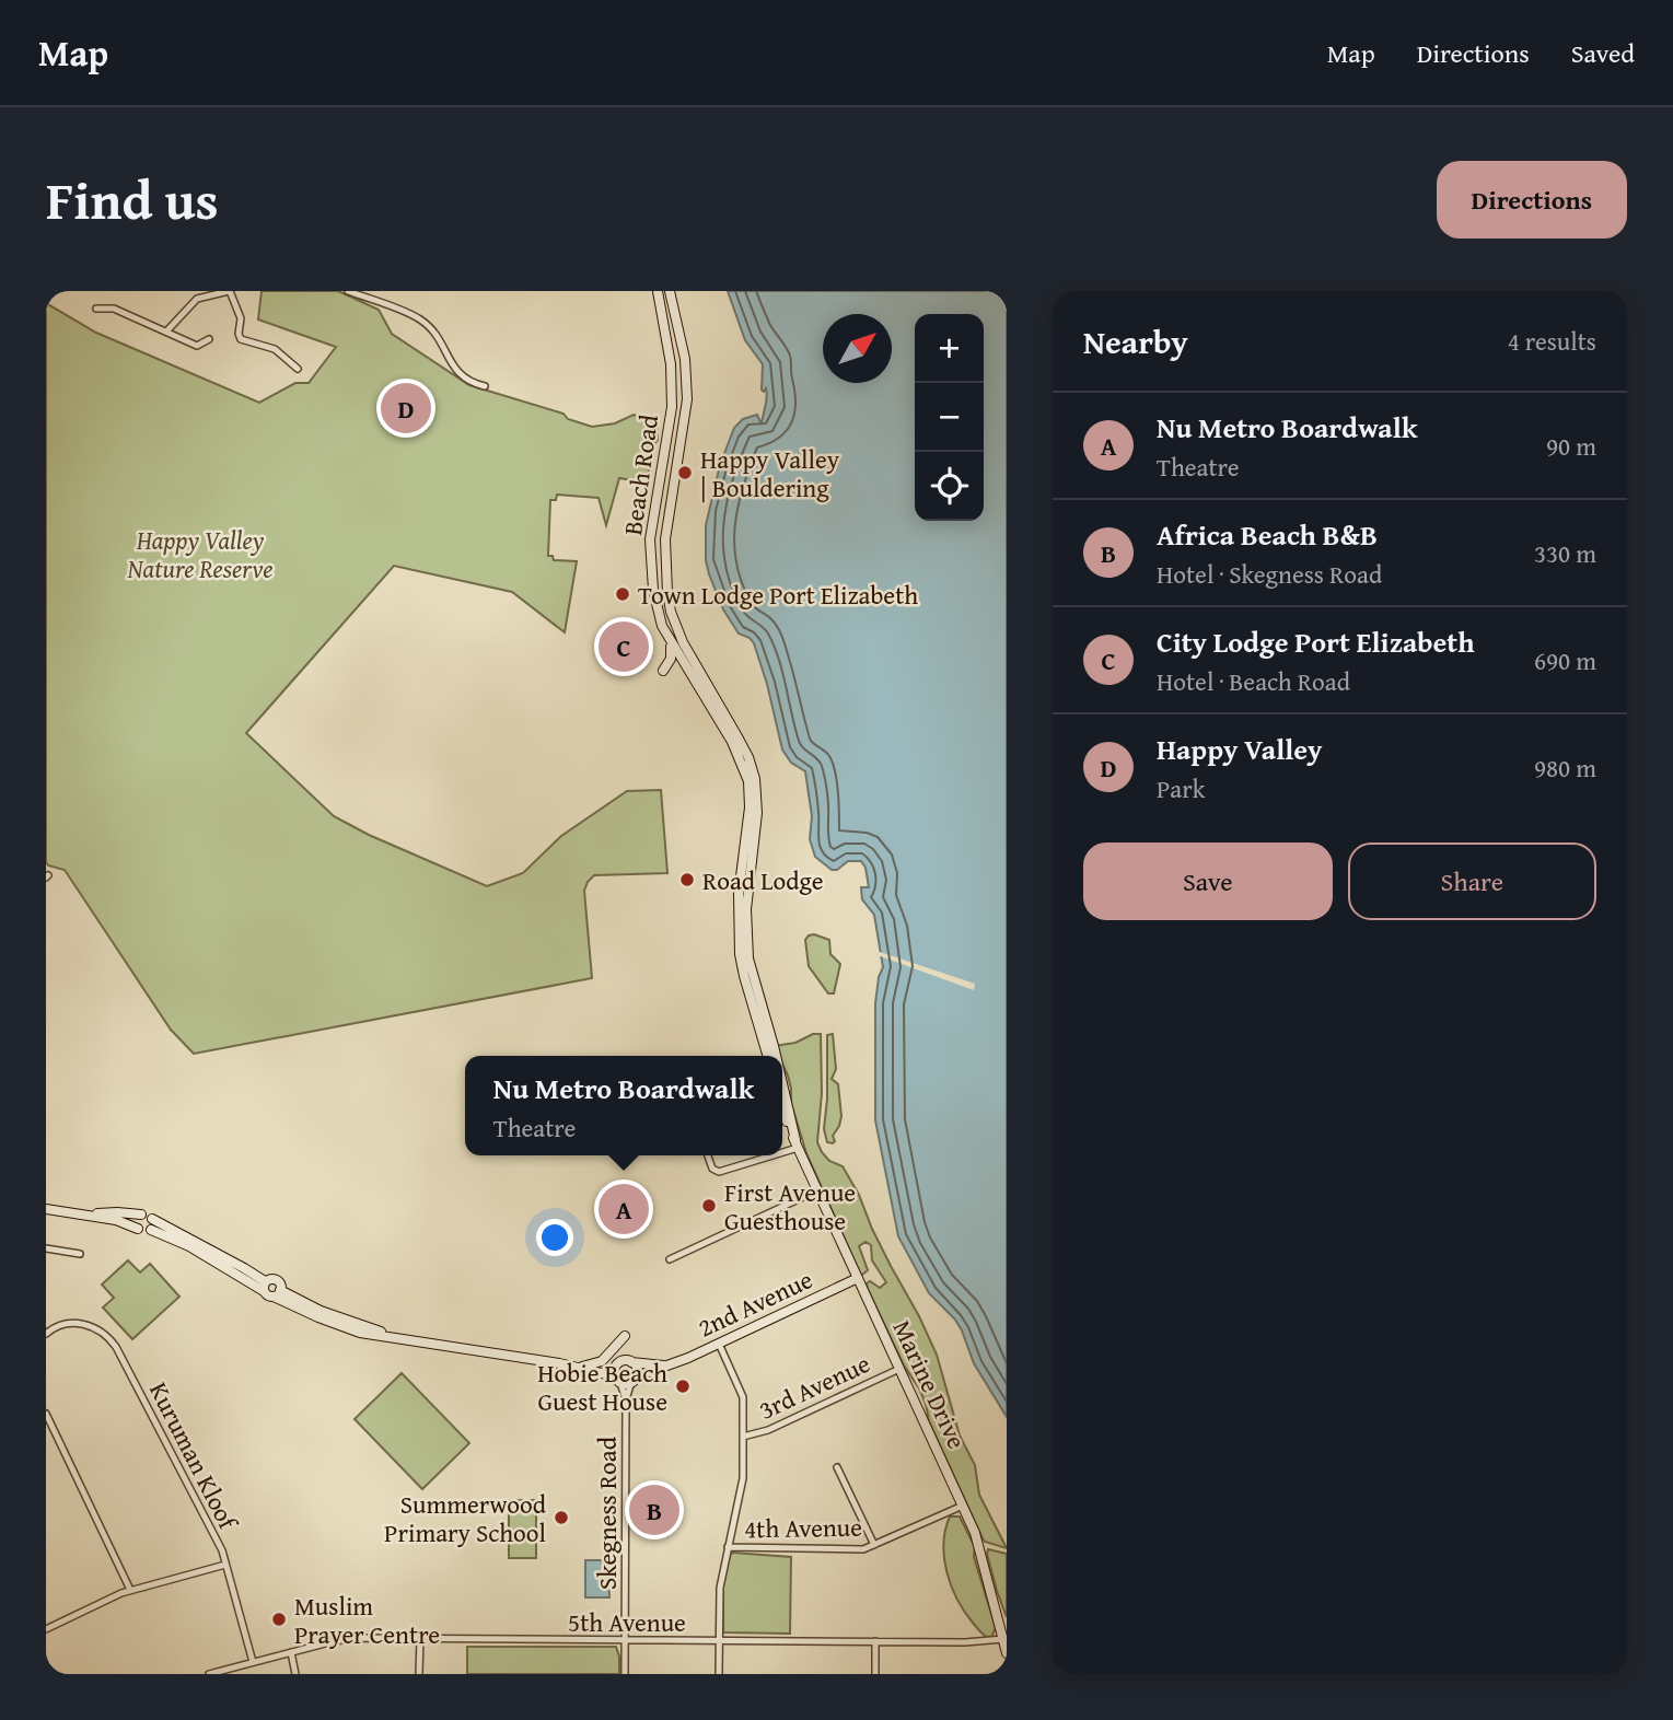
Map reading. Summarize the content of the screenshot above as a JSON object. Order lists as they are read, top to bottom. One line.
{"streets":{"main road":["Beach Road","2nd Avenue","Marine Drive"],"street":["3rd Avenue","Kuruman Kloof","Skegness Road","4th Avenue","5th Avenue"]},"crossings":[["Beach Road","Marine Drive"],["2nd Avenue","Marine Drive"],["2nd Avenue","Skegness Road"],["Marine Drive","3rd Avenue"],["Marine Drive","4th Avenue"],["Marine Drive","5th Avenue"],["Kuruman Kloof","5th Avenue"],["Skegness Road","5th Avenue"]],"parks":["Happy Valley Nature Reserve"],"places":["Happy Valley | Bouldering","Town Lodge Port Elizabeth","Road Lodge","First Avenue Guesthouse","Hobie Beach Guest House","Summerwood Primary School","Muslim Prayer Centre"],"north":"top right","page":{"header":"Map","nav":["Map","Directions","Saved"],"title":"Find us","buttons":["Directions",["Save","Share"]],"heading":["Nearby","4 results"],"map_buttons":["+","−"],"pins":["D","C","A","B"],"list":[{"mark":"A","name":"Nu Metro Boardwalk","note":"Theatre","value":"90 m"},{"mark":"B","name":"Africa Beach B&B","note":"Hotel · Skegness Road","value":"330 m"},{"mark":"C","name":"City Lodge Port Elizabeth","note":"Hotel · Beach Road","value":"690 m"},{"mark":"D","name":"Happy Valley","note":"Park","value":"980 m"}],"popup":["Nu Metro Boardwalk","Theatre"]}}
